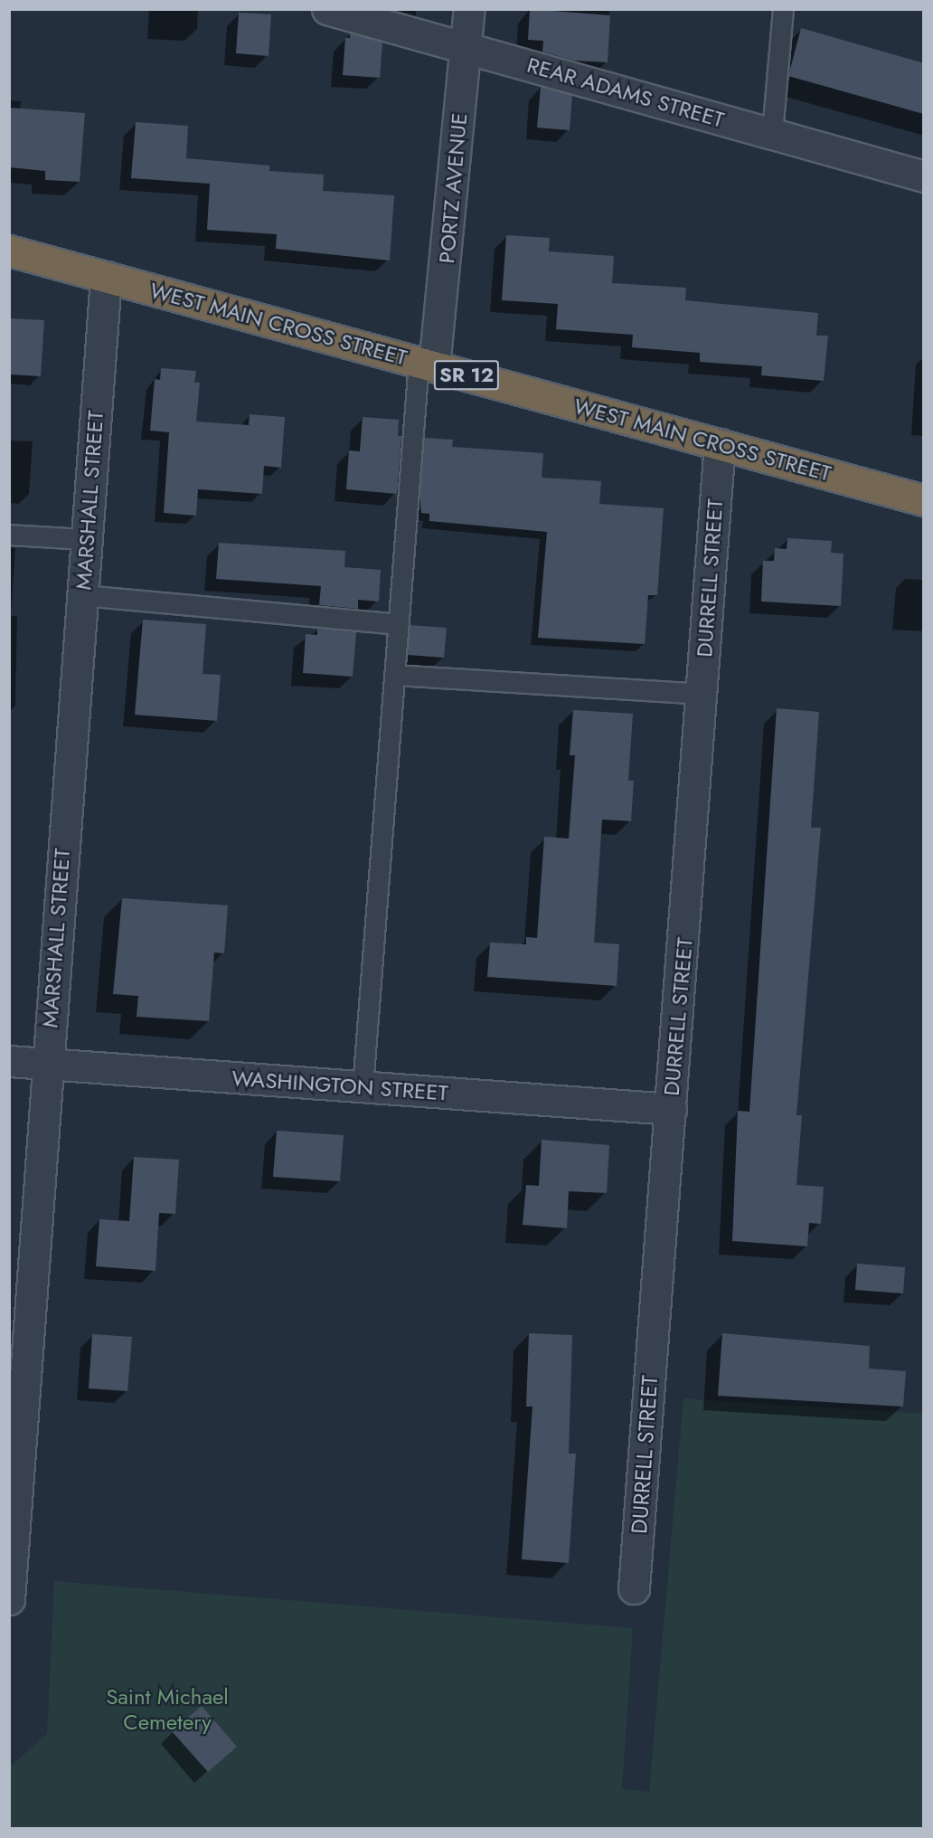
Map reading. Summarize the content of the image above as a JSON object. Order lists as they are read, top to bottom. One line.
{"streets":{"highway":["WEST MAIN CROSS STREET","SR 12"],"street":["REAR ADAMS STREET","PORTZ AVENUE","MARSHALL STREET","DURRELL STREET","WASHINGTON STREET"]},"crossings":[["REAR ADAMS STREET","PORTZ AVENUE"],["PORTZ AVENUE","WEST MAIN CROSS STREET"],["WEST MAIN CROSS STREET","MARSHALL STREET"],["WEST MAIN CROSS STREET","DURRELL STREET"],["MARSHALL STREET","WASHINGTON STREET"],["DURRELL STREET","WASHINGTON STREET"]],"parks":["Saint Michael Cemetery"]}
